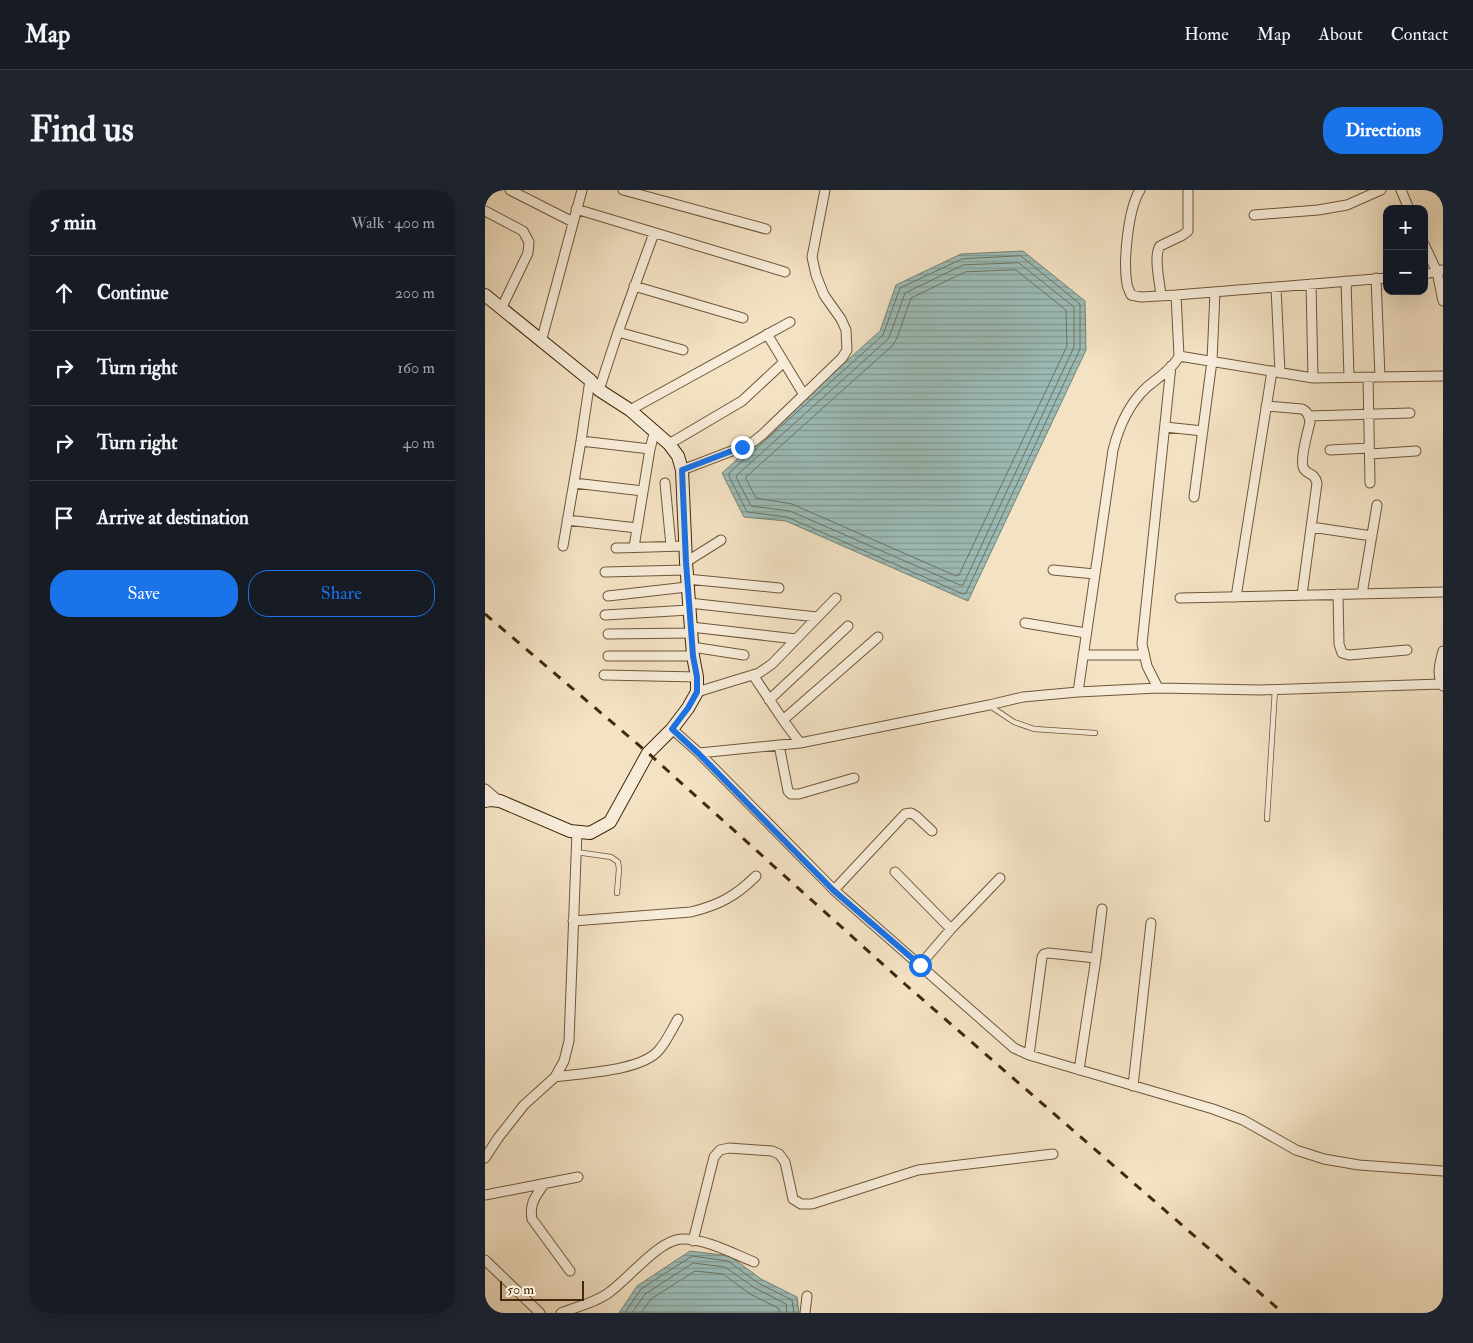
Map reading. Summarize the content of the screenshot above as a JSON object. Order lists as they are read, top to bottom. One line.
{"scale_bar":"50 m","page":{"header":"Map","nav":["Home","Map","About","Contact"],"buttons":["Directions",["Save","Share"]],"title":"Find us","heading":["5 min","Walk · 400 m"],"map_buttons":["+","−"],"list":[["Continue","200 m"],["Turn right","160 m"],["Turn right","40 m"],"Arrive at destination"],"scale":"50 m"}}
